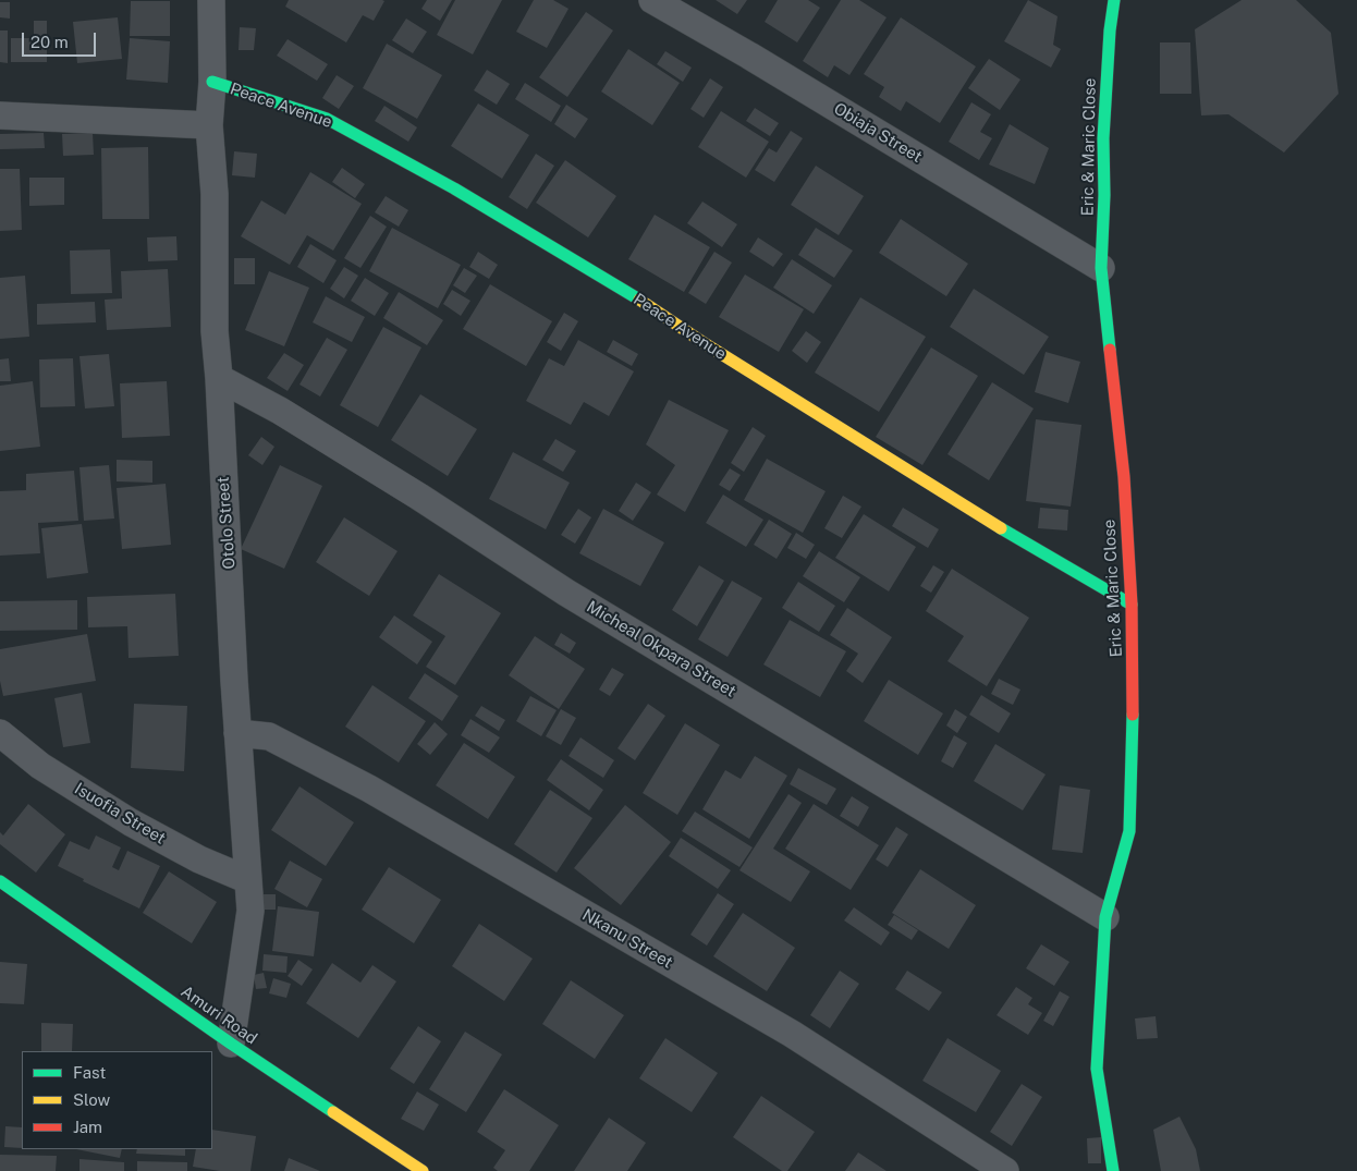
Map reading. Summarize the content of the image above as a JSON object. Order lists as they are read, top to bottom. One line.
{"streets":{"street":["Peace Avenue","Obiaja Street","Eric & Maric Close","Otolo Street","Micheal Okpara Street","Isuofia Street","Nkanu Street","Amuri Road"]},"crossings":[["Peace Avenue","Eric & Maric Close"],["Peace Avenue","Otolo Street"],["Obiaja Street","Eric & Maric Close"],["Eric & Maric Close","Micheal Okpara Street"],["Otolo Street","Micheal Okpara Street"],["Otolo Street","Isuofia Street"],["Otolo Street","Nkanu Street"],["Otolo Street","Amuri Road"]],"legend":["Fast","Slow","Jam"],"scale_bar":"20 m"}
